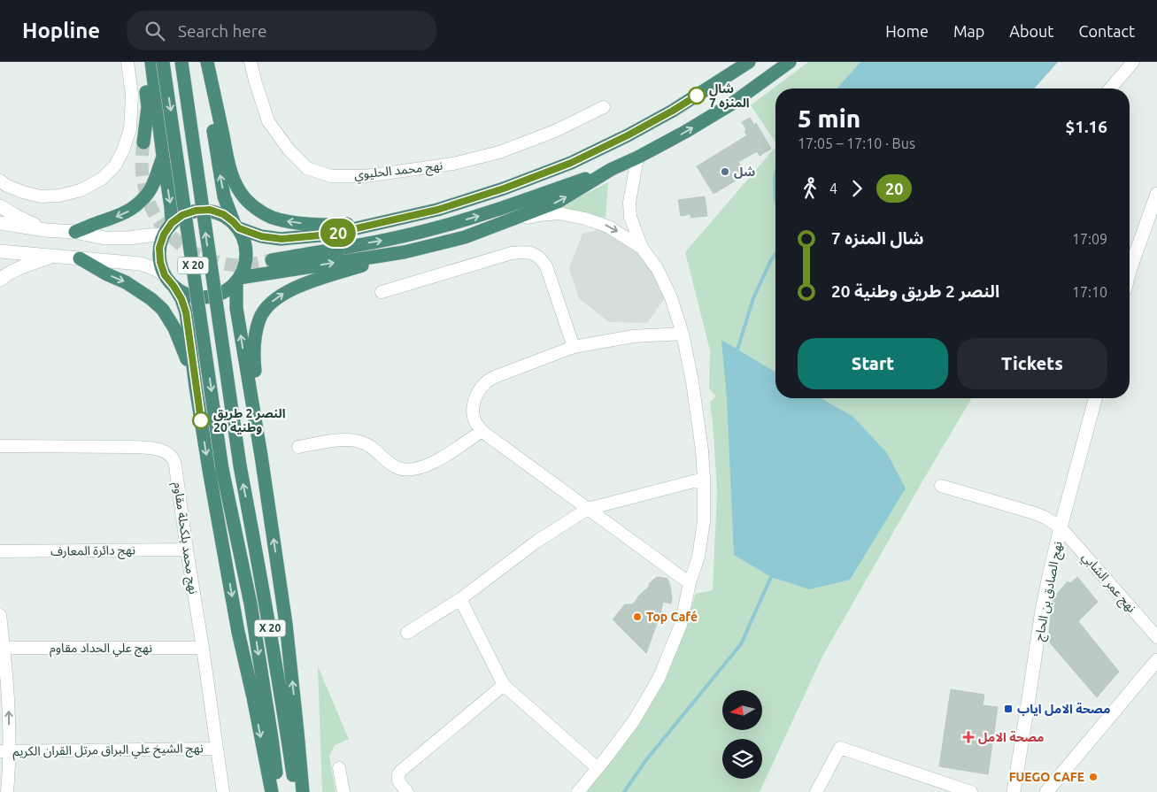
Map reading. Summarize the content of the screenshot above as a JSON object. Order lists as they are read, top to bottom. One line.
{"streets":{"highway":["X 20"],"street":["نهج محمد الحليوي","نهج محمد بلكحلة مقاوم","نهج دائرة المعارف","نهج عمر الشابي","نهج الصادق بن الحاج","نهج علي الحداد مقاوم","نهج الشيخ علي البراق مرتل القران الكريم"]},"crossings":[["نهج محمد بلكحلة مقاوم","نهج دائرة المعارف"],["نهج محمد بلكحلة مقاوم","نهج علي الحداد مقاوم"],["نهج محمد بلكحلة مقاوم","نهج الشيخ علي البراق مرتل القران الكريم"],["نهج عمر الشابي","نهج الصادق بن الحاج"]],"places":{"other":["شال المنزه 7","شل","النصر 2 طريق وطنية 20","Top Café","FUEGO CAFE"],"transit":["مصحة الامل اياب"],"health":["مصحة الامل"]},"lines":["bus line 20"],"north":"left","page":{"header":"Hopline","search":"Search here","nav":["Home","Map","About","Contact"],"on_map":"20","heading":["5 min","17:05 – 17:10 · Bus","$1.16"],"legs":["4","20"],"list":[{"name":"شال المنزه 7","value":"17:09"},{"name":"النصر 2 طريق وطنية 20","value":"17:10"}],"buttons":["Start","Tickets"]}}
